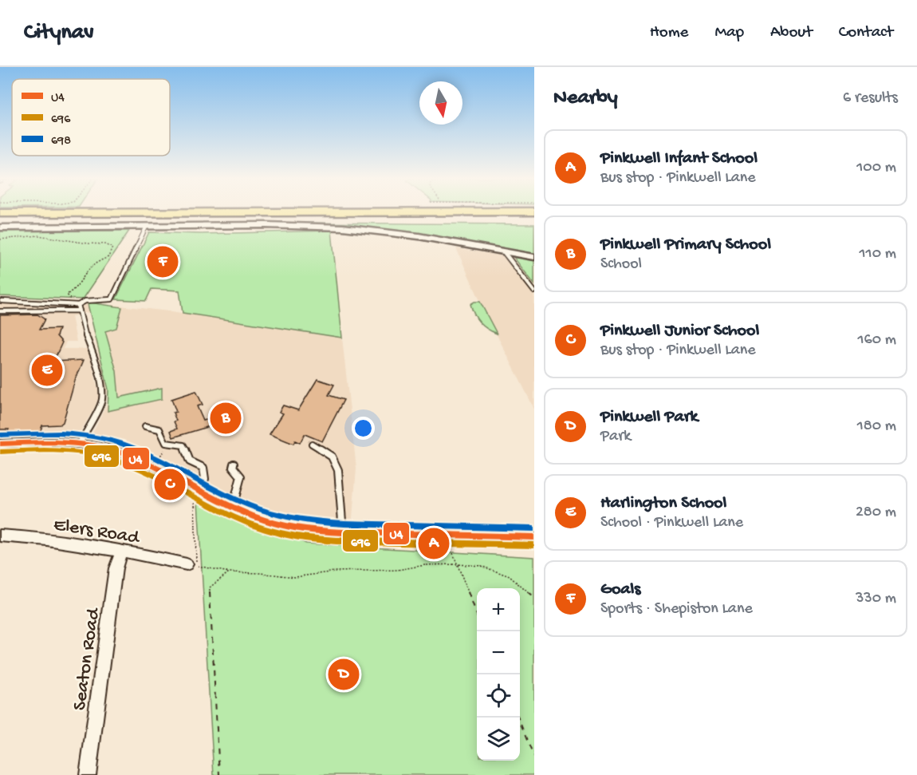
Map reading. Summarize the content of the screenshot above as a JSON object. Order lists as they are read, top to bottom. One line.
{"streets":{"street":["Elers Road","Seaton Road"]},"crossings":[["Elers Road","Seaton Road"]],"lines":["transit line 698","transit line U4","transit line 696"],"legend":["U4","696","698"],"north":"bottom","page":{"header":"Citynav","nav":["Home","Map","About","Contact"],"heading":["Nearby","6 results"],"list":[{"mark":"A","name":"Pinkwell Infant School","note":"Bus stop · Pinkwell Lane","value":"100 m"},{"mark":"B","name":"Pinkwell Primary School","note":"School","value":"110 m"},{"mark":"C","name":"Pinkwell Junior School","note":"Bus stop · Pinkwell Lane","value":"160 m"},{"mark":"D","name":"Pinkwell Park","note":"Park","value":"180 m"},{"mark":"E","name":"Harlington School","note":"School · Pinkwell Lane","value":"280 m"},{"mark":"F","name":"Goals","note":"Sports · Shepiston Lane","value":"330 m"}],"pins":["F","E","B","C","A","D"],"map_buttons":["+","−"]}}
